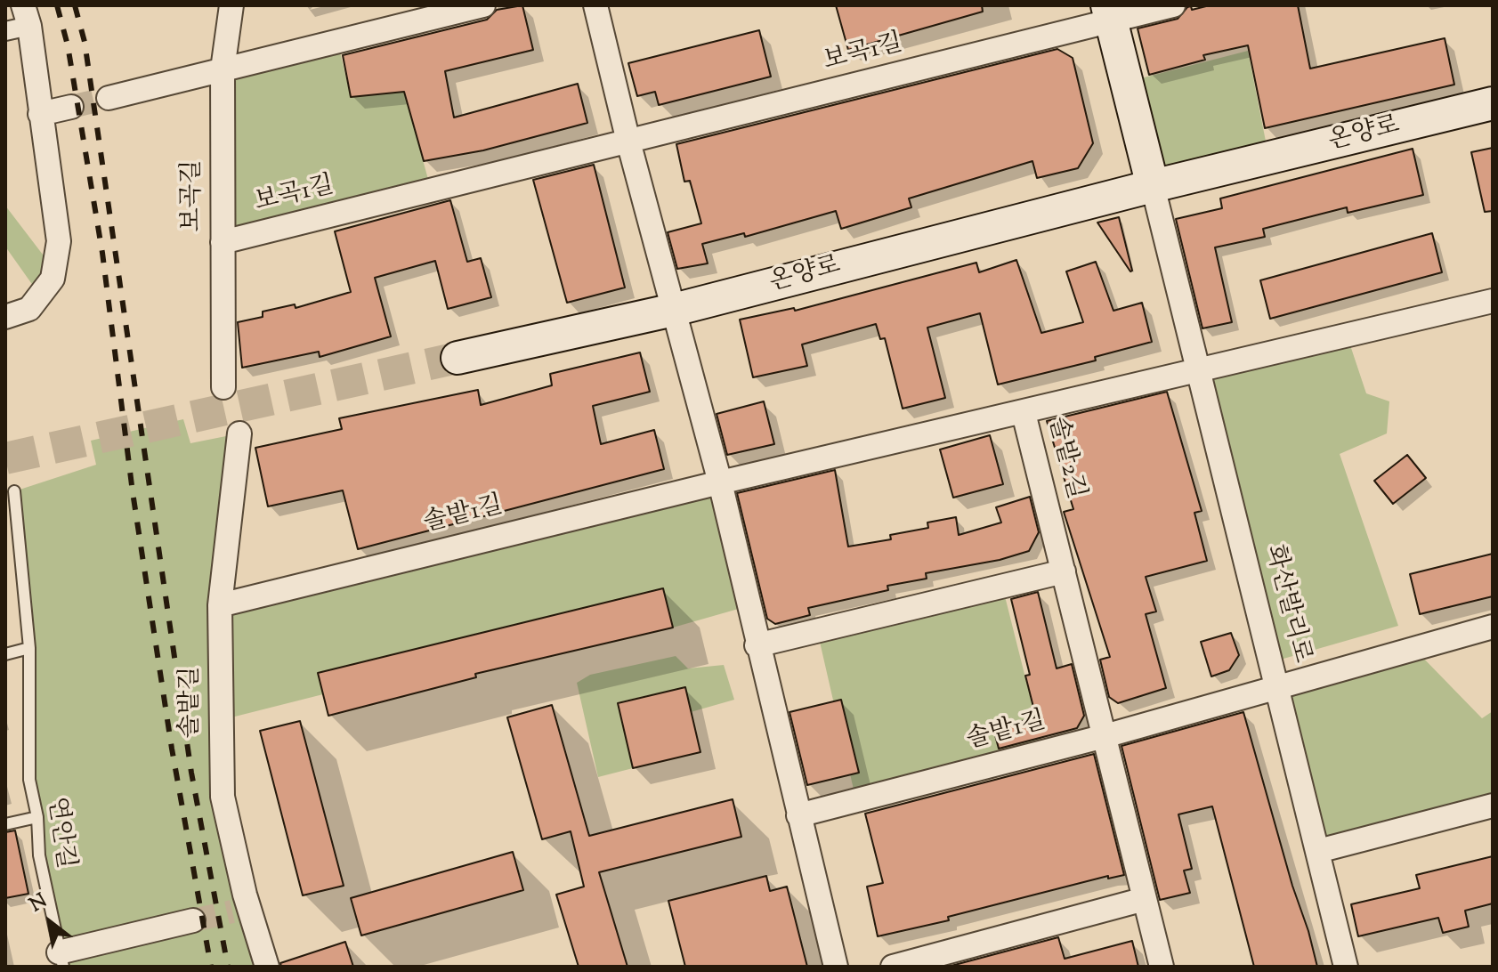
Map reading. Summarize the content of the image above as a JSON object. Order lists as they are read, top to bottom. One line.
{"streets":{"main road":["온양로"],"street":["보곡1길","보곡길","솔밭2길","솔밭1길","화산발리로","솔밭길"],"lane":["연안길"]},"crossings":[["보곡1길","보곡길"],["온양로","화산발리로"],["솔밭2길","솔밭1길"],["솔밭1길","솔밭길"]],"north":"top left"}
